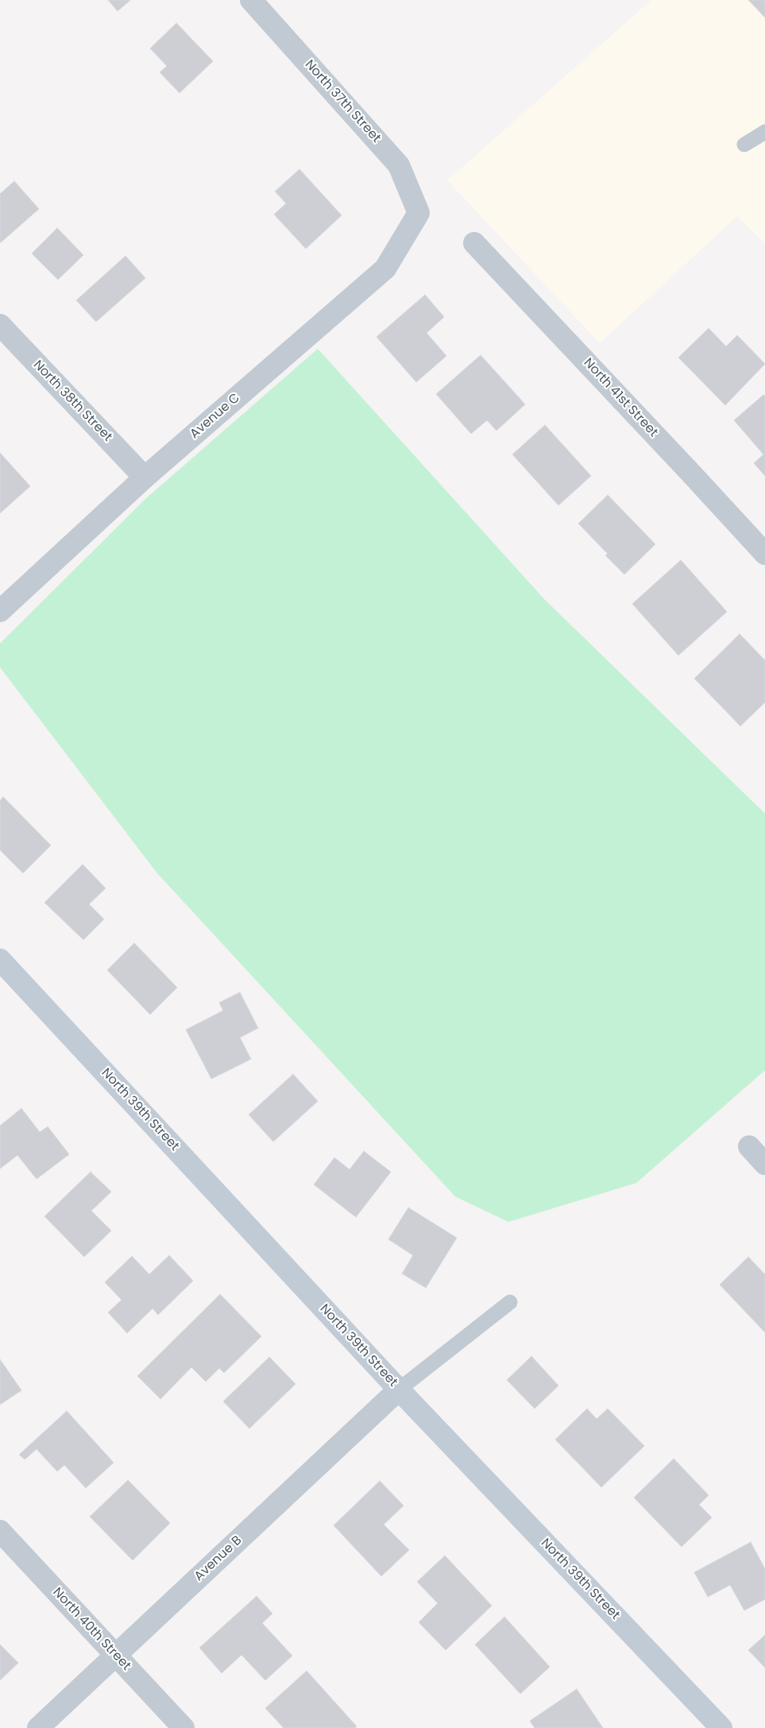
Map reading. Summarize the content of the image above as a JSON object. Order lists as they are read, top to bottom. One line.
{"streets":{"street":["North 37th Street","North 41st Street","North 38th Street","Avenue C","North 39th Street","Avenue B","North 40th Street"]},"crossings":[["North 37th Street","Avenue C"],["North 38th Street","Avenue C"],["North 39th Street","Avenue B"],["Avenue B","North 40th Street"]]}
